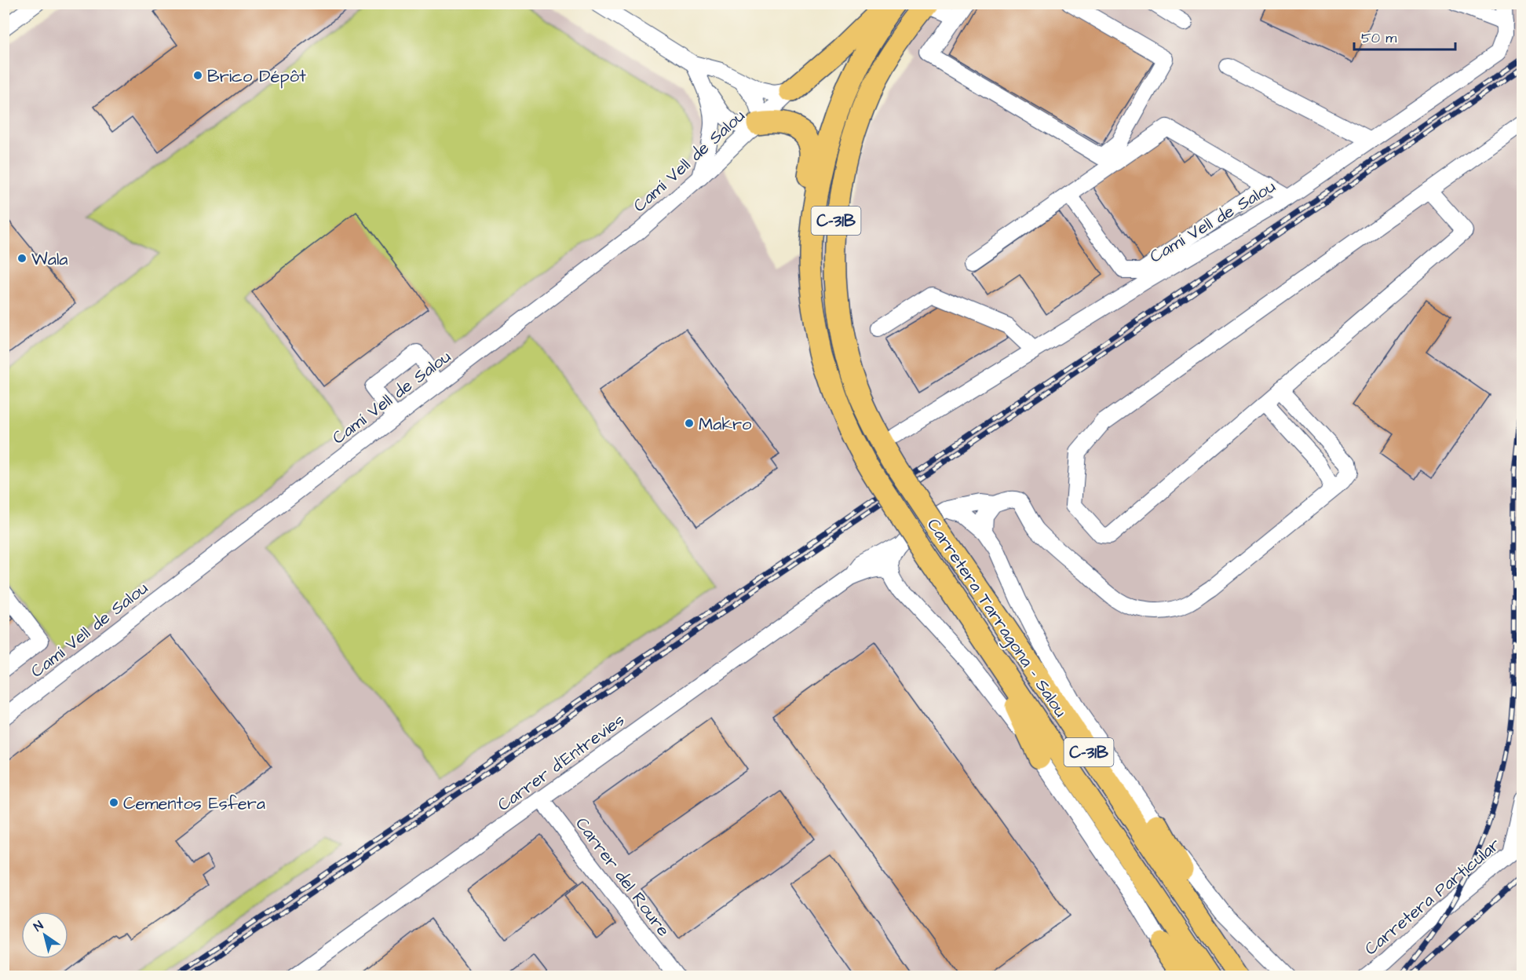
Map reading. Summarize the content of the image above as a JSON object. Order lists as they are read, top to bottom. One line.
{"streets":{"highway":["C-31B","Carretera Tarragona - Salou"],"street":["Camí Vell de Salou","Carrer d'Entrevies","Carrer del Roure","Carretera Particular"]},"crossings":[["Camí Vell de Salou","C-31B"],["Camí Vell de Salou","Carretera Tarragona - Salou"],["C-31B","Carretera Tarragona - Salou"],["C-31B","Carrer d'Entrevies"],["Carretera Tarragona - Salou","Carrer d'Entrevies"],["Carrer d'Entrevies","Carrer del Roure"]],"places":["Brico Dépôt","Wala","Makro","Cementos Esfera"],"scale_bar":"50 m","north":"top left"}
